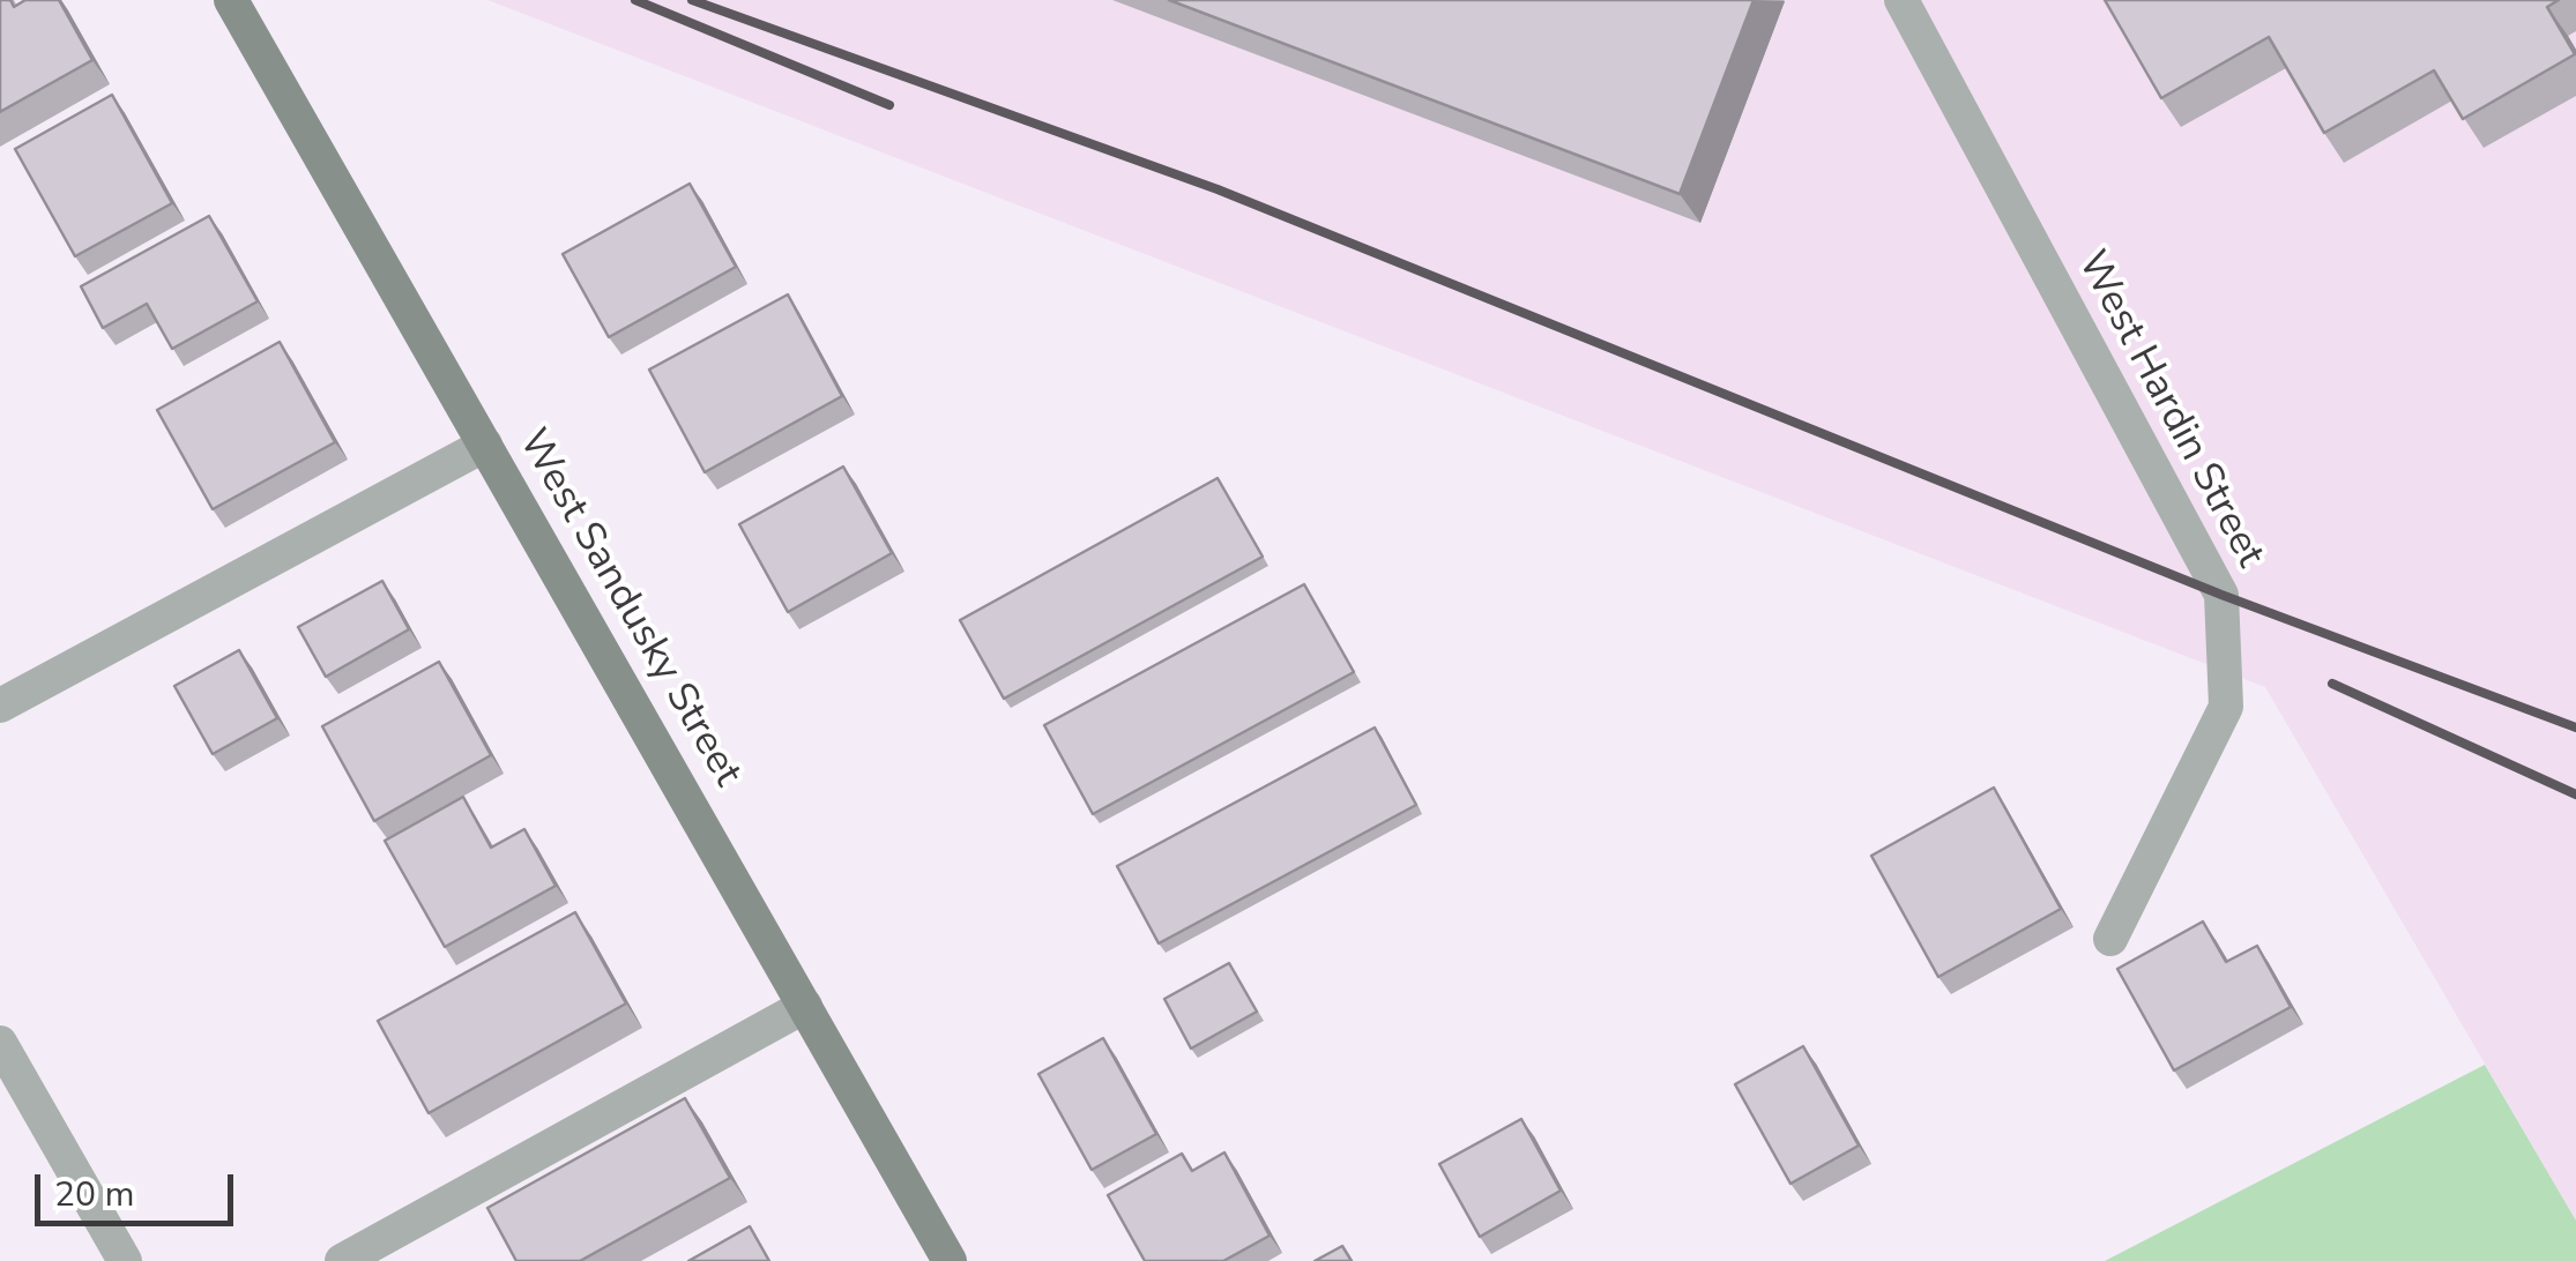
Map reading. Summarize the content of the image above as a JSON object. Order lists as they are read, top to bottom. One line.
{"streets":{"street":["West Hardin Street","West Sandusky Street"]},"scale_bar":"20 m"}
